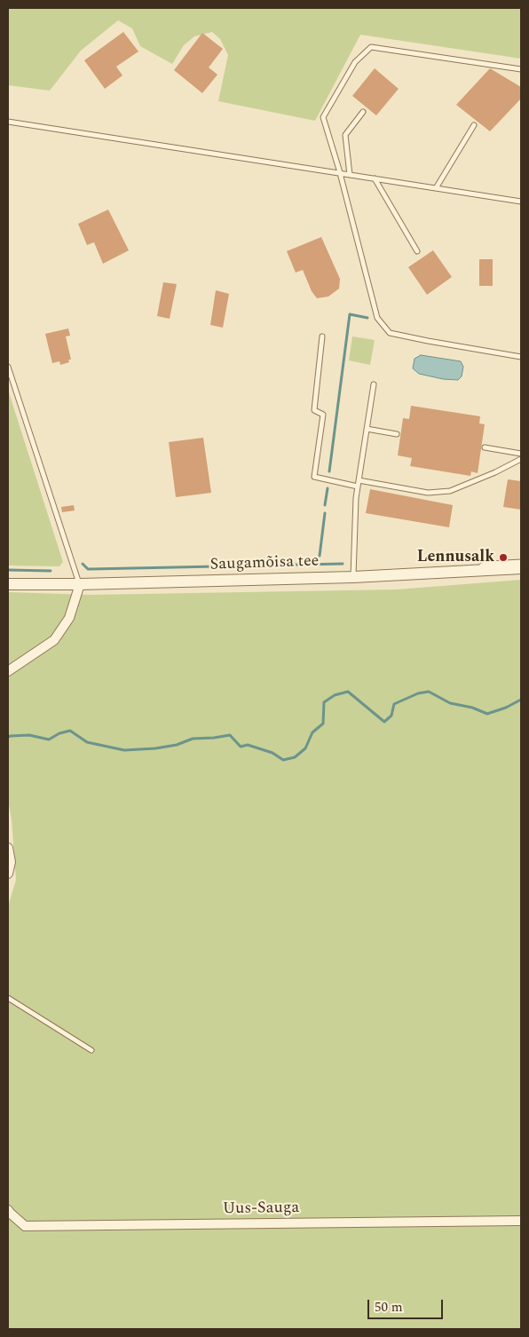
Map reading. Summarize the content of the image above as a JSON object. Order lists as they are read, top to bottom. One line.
{"streets":{"street":["Saugamõisa tee","Uus-Sauga"]},"places":["Lennusalk"],"scale_bar":"50 m"}
